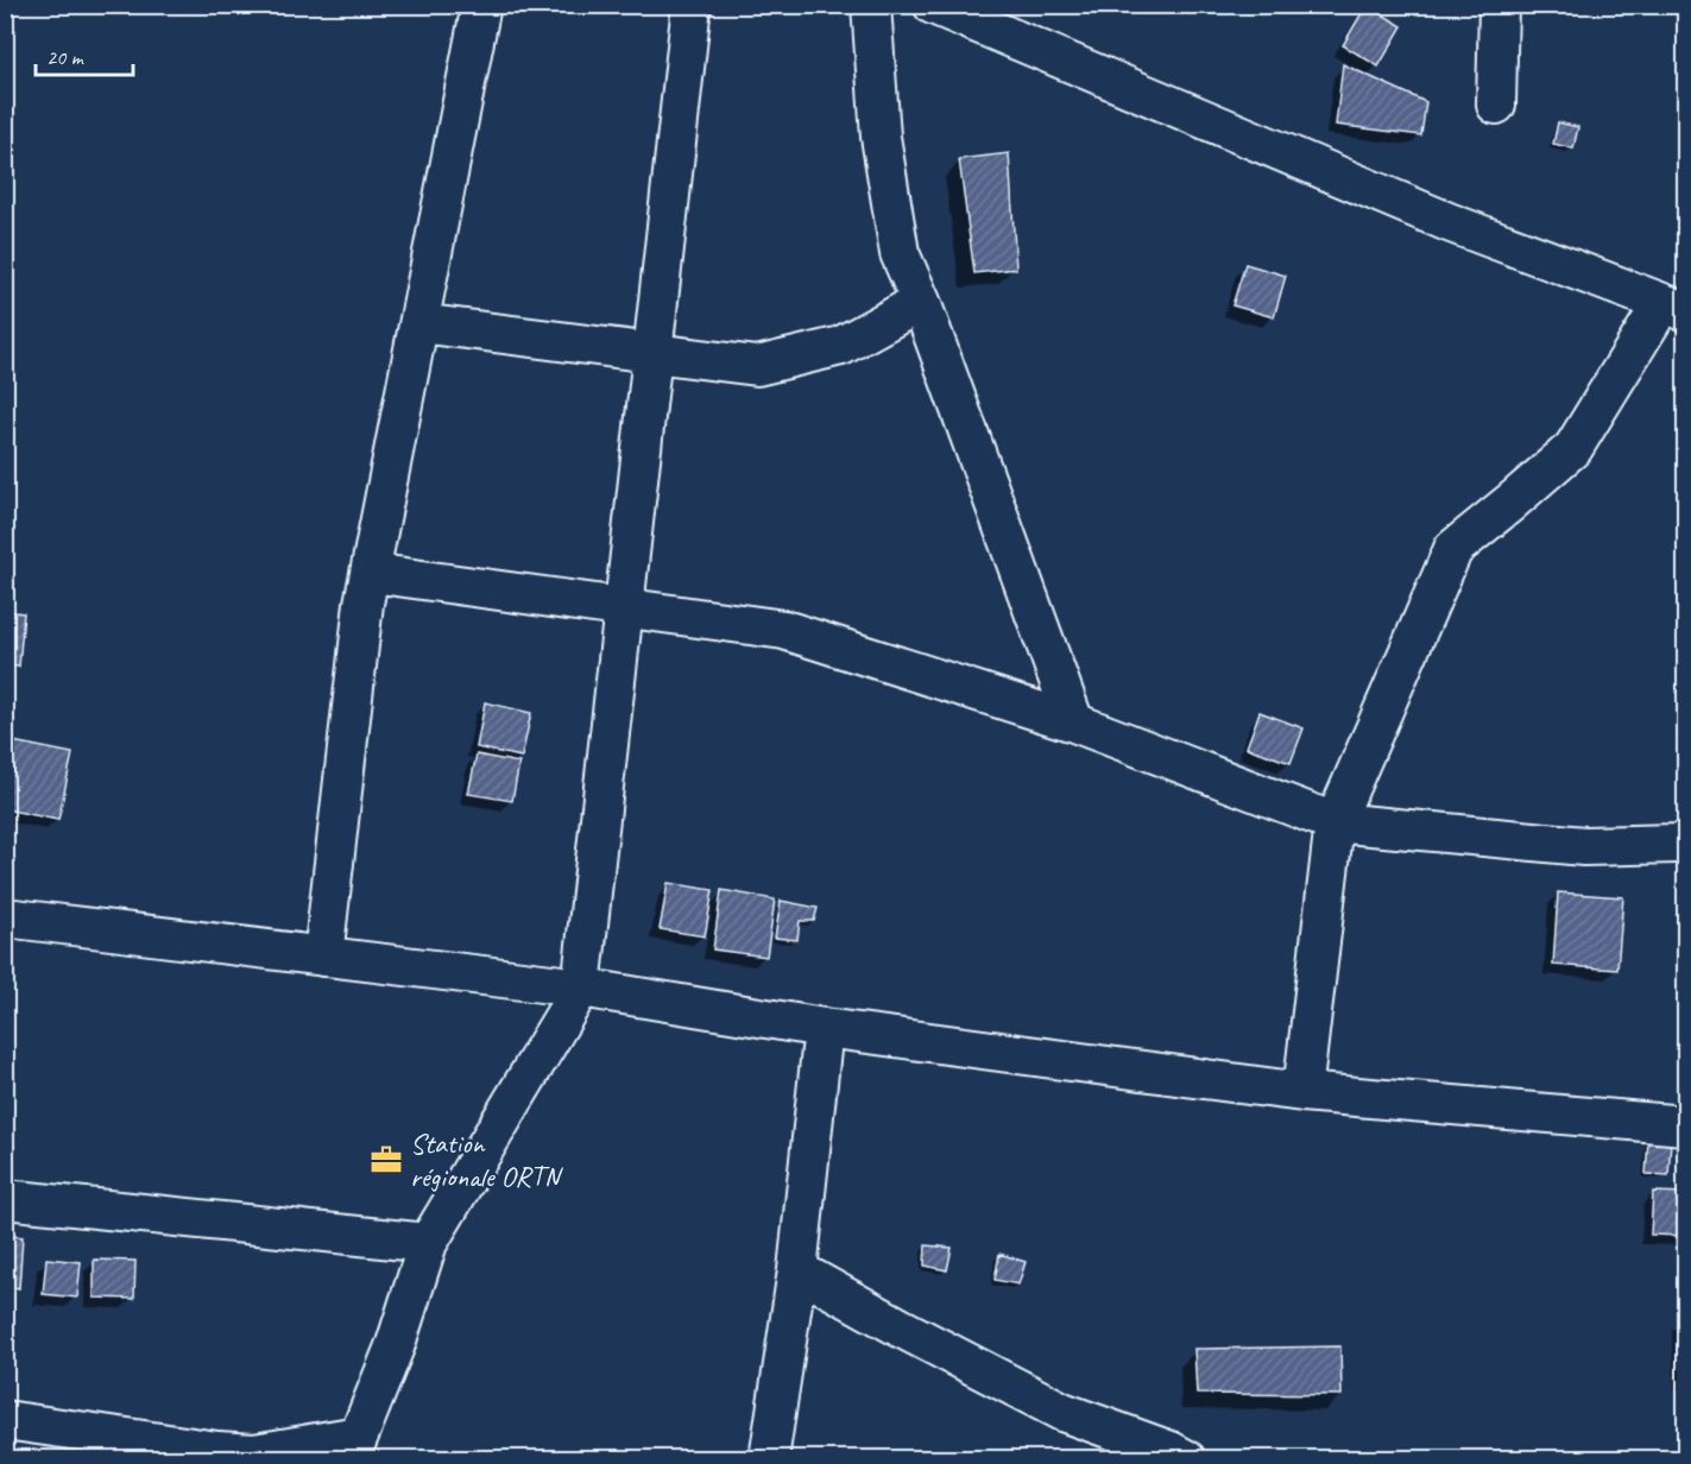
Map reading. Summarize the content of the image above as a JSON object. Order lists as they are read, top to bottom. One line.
{"places":{"office":["Station régionale ORTN"]},"scale_bar":"20 m"}
